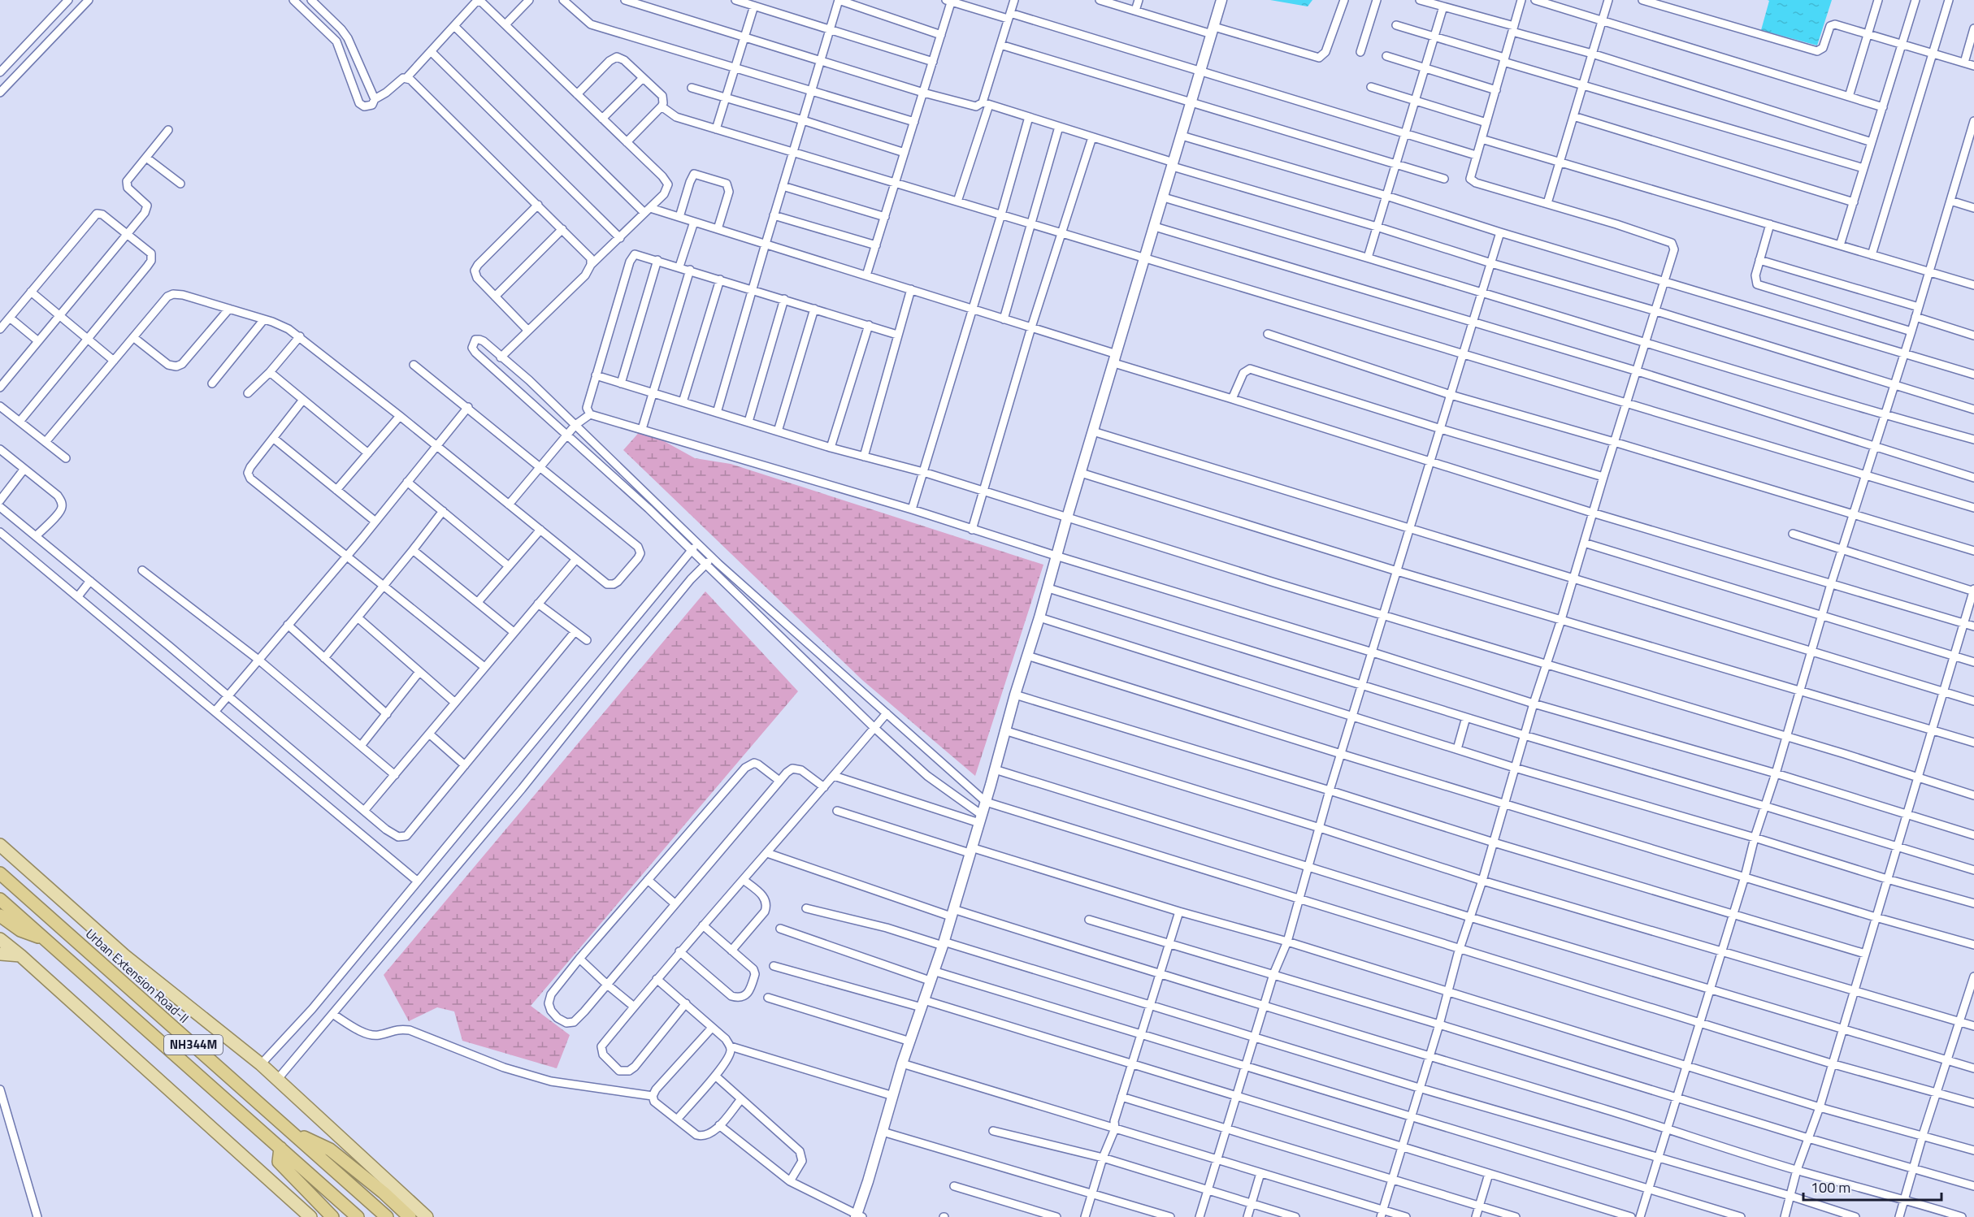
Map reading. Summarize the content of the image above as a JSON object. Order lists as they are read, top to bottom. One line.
{"streets":{"highway":["Urban Extension Road-II","NH344M"]},"scale_bar":"100 m"}
